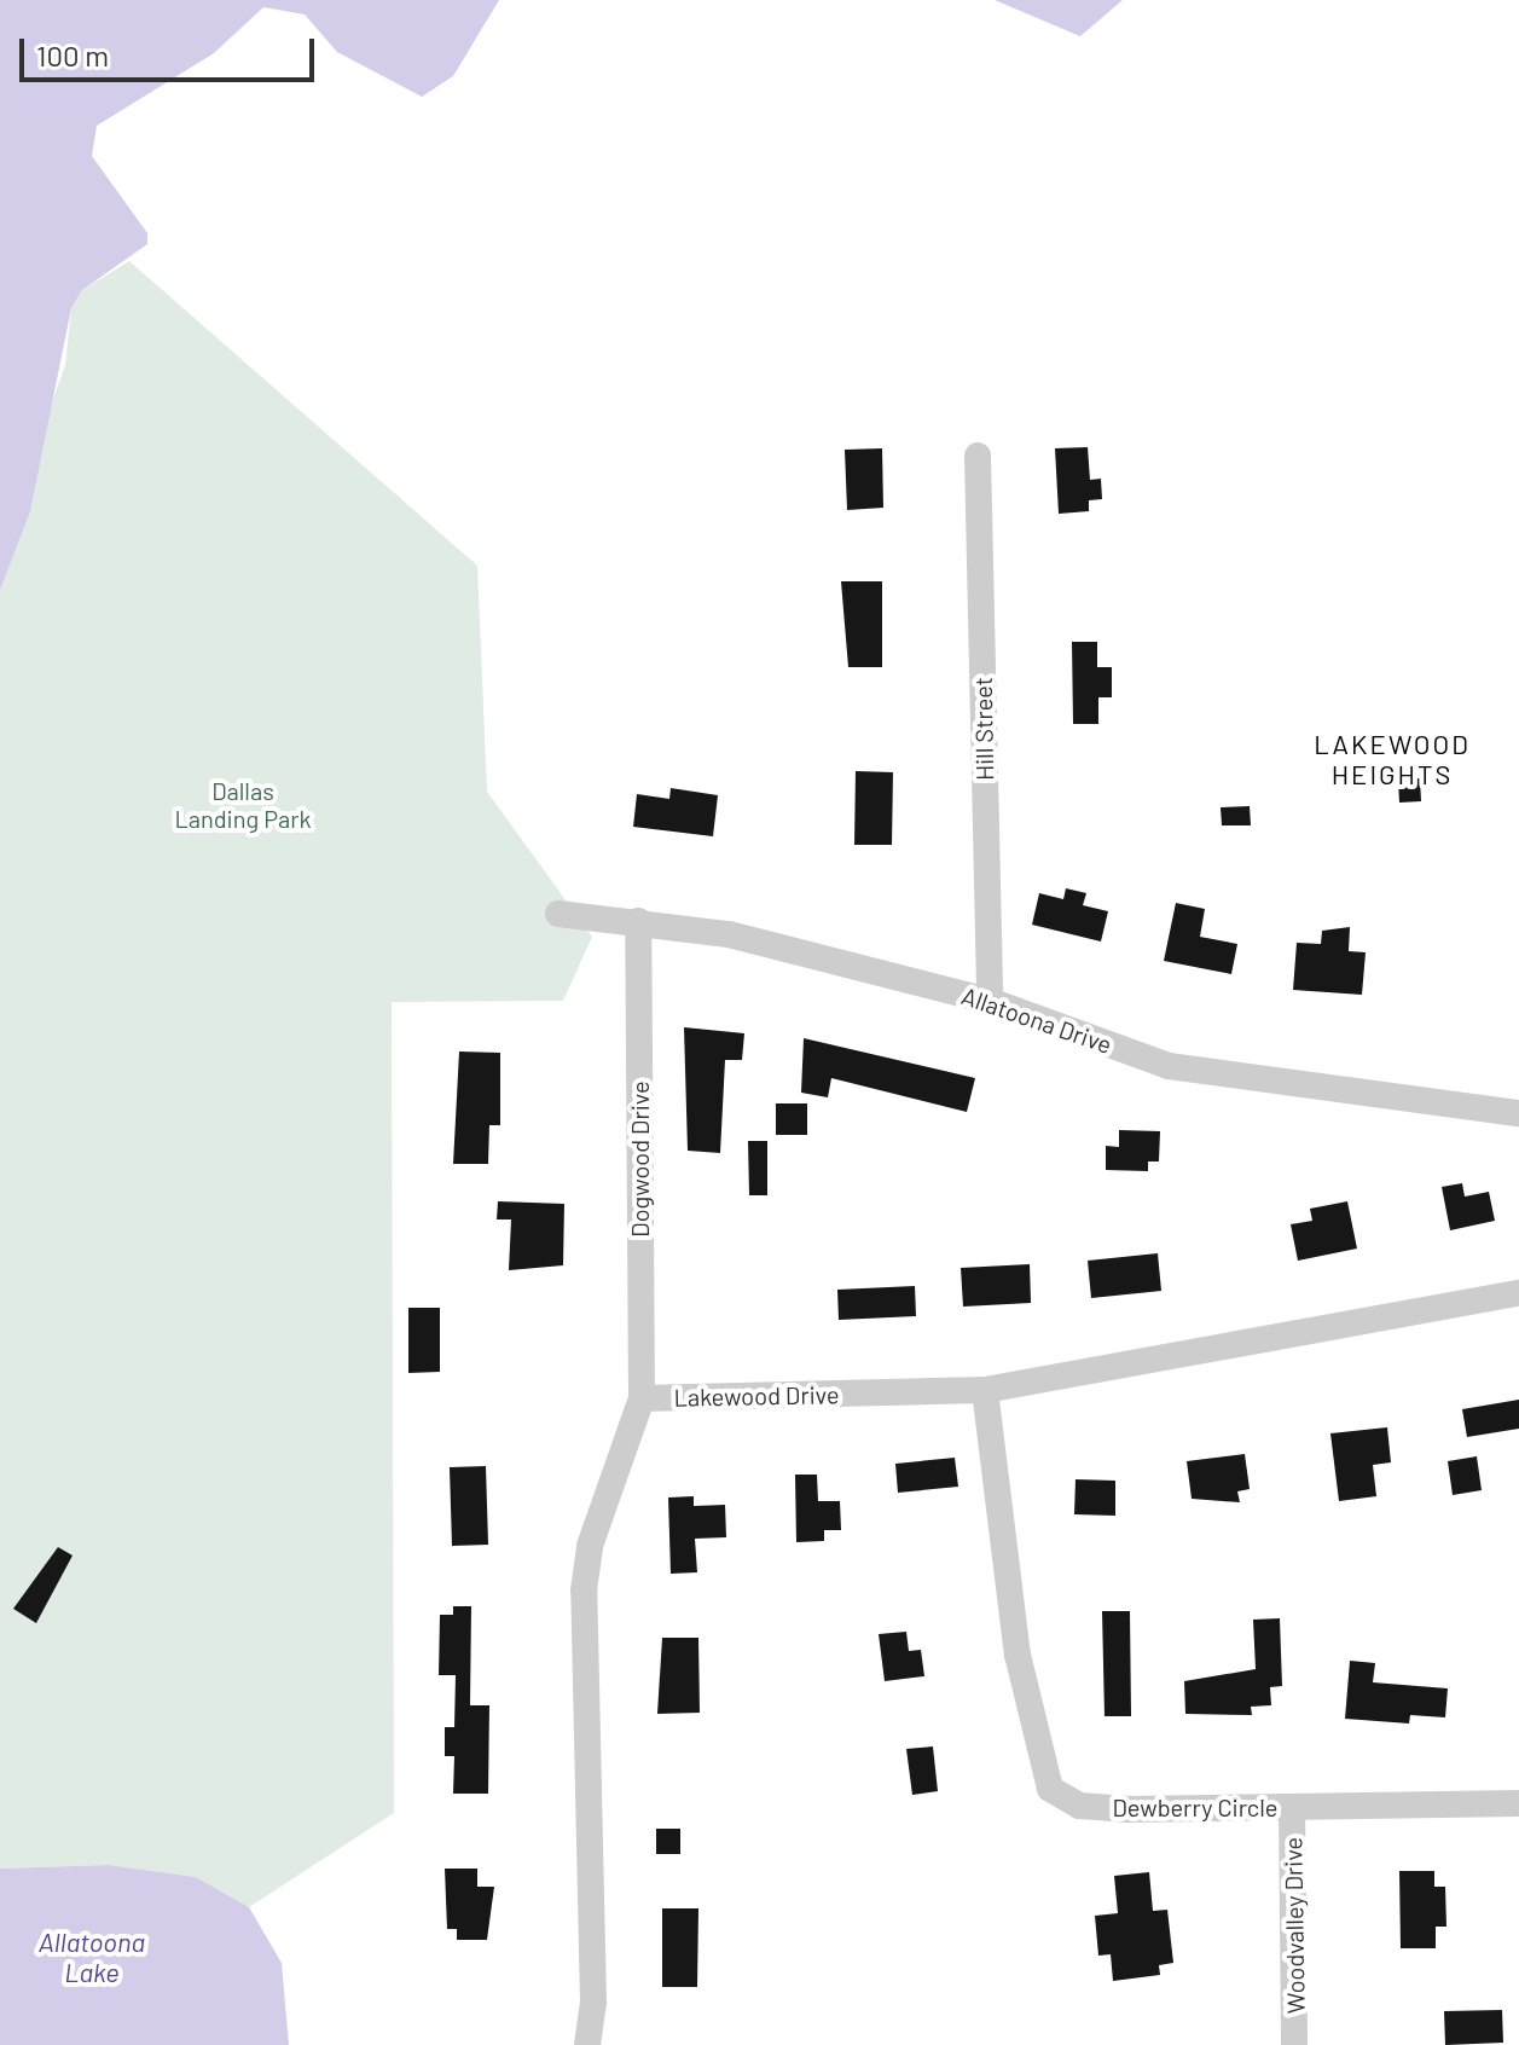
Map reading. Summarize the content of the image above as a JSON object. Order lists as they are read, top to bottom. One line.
{"streets":{"street":["Hill Street","Allatoona Drive","Dogwood Drive","Lakewood Drive","Dewberry Circle","Woodvalley Drive"]},"crossings":[["Hill Street","Allatoona Drive"],["Allatoona Drive","Dogwood Drive"],["Dogwood Drive","Lakewood Drive"],["Lakewood Drive","Dewberry Circle"],["Dewberry Circle","Woodvalley Drive"]],"districts":["LAKEWOOD HEIGHTS"],"water":["Allatoona Lake"],"parks":["Dallas Landing Park"],"scale_bar":"100 m"}
